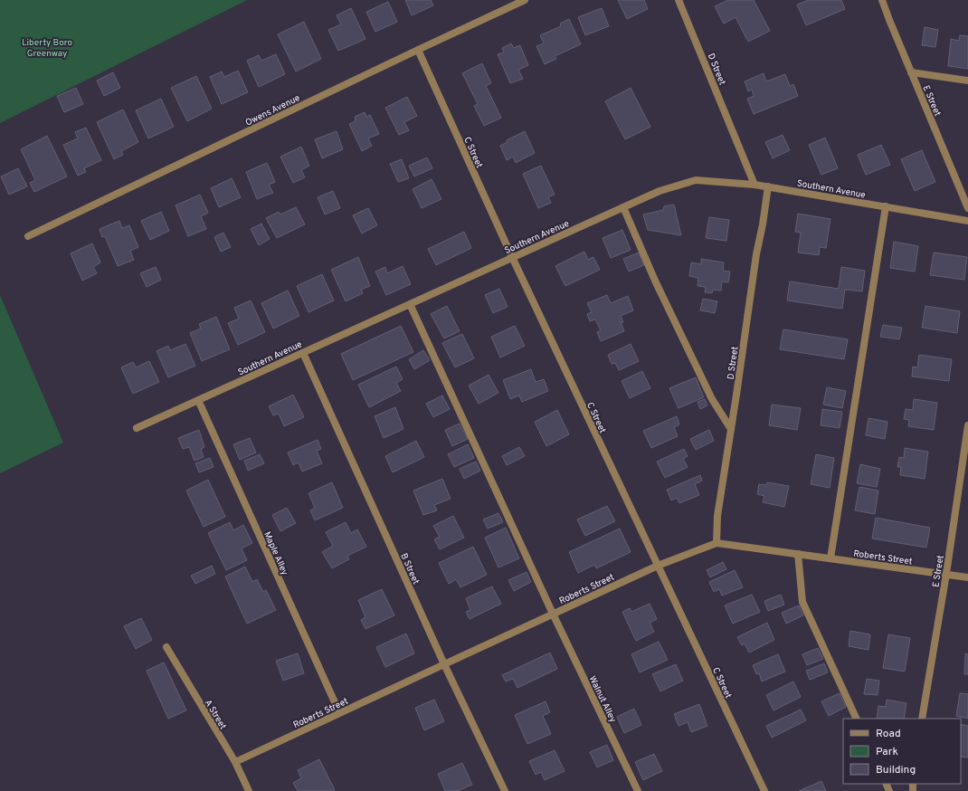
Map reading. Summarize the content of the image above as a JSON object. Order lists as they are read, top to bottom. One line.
{"streets":{"street":["D Street","E Street","Owens Avenue","C Street","Southern Avenue","Maple Alley","Roberts Street","B Street","Walnut Alley","A Street"]},"crossings":[["D Street","Southern Avenue"],["D Street","Roberts Street"],["E Street","Roberts Street"],["Owens Avenue","C Street"],["C Street","Southern Avenue"],["C Street","Roberts Street"],["Southern Avenue","Maple Alley"],["Southern Avenue","B Street"],["Maple Alley","Roberts Street"],["Roberts Street","B Street"],["Roberts Street","Walnut Alley"],["Roberts Street","A Street"]],"parks":["Liberty Boro Greenway"],"legend":["Road","Park","Building"]}
